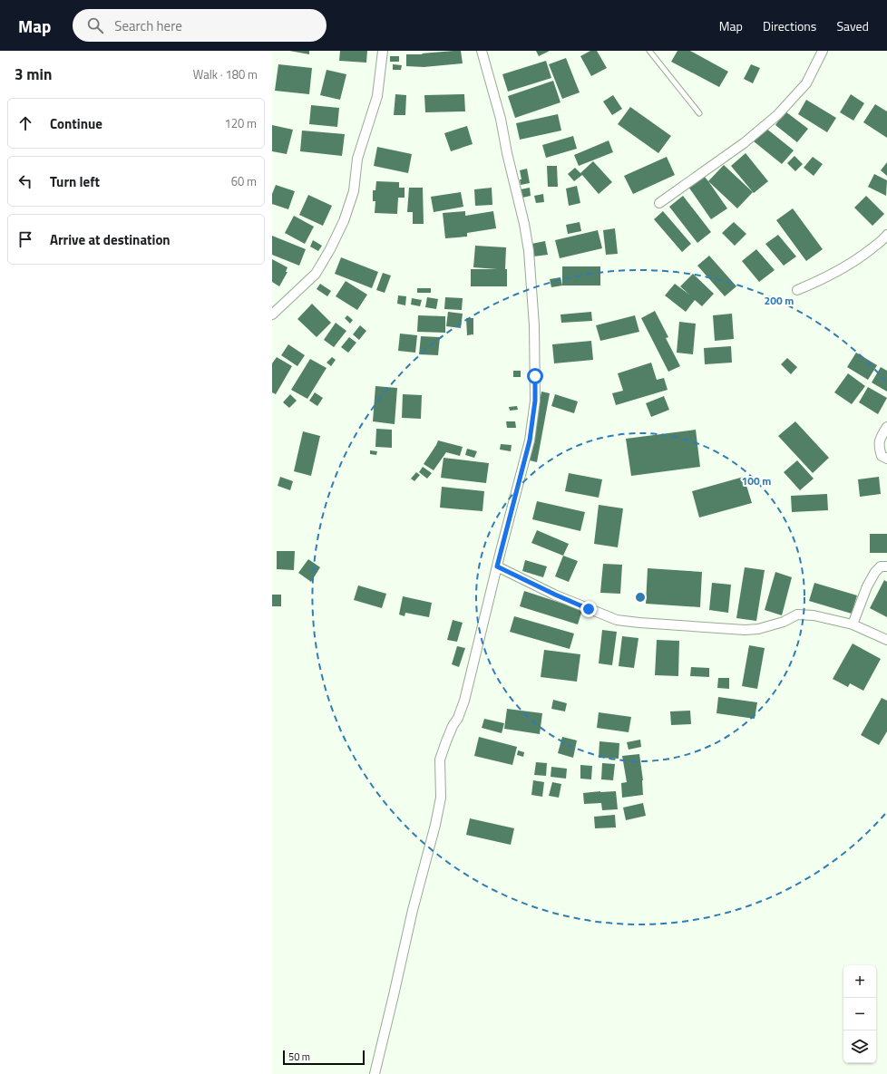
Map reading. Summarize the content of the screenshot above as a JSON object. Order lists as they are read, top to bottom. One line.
{"scale_bar":"50 m","page":{"header":"Map","search":"Search here","nav":["Map","Directions","Saved"],"heading":["3 min","Walk · 180 m"],"list":[["Continue","120 m"],["Turn left","60 m"],"Arrive at destination"],"map_buttons":["+","−"],"scale":"50 m"},"rings":["200 m","100 m"]}
